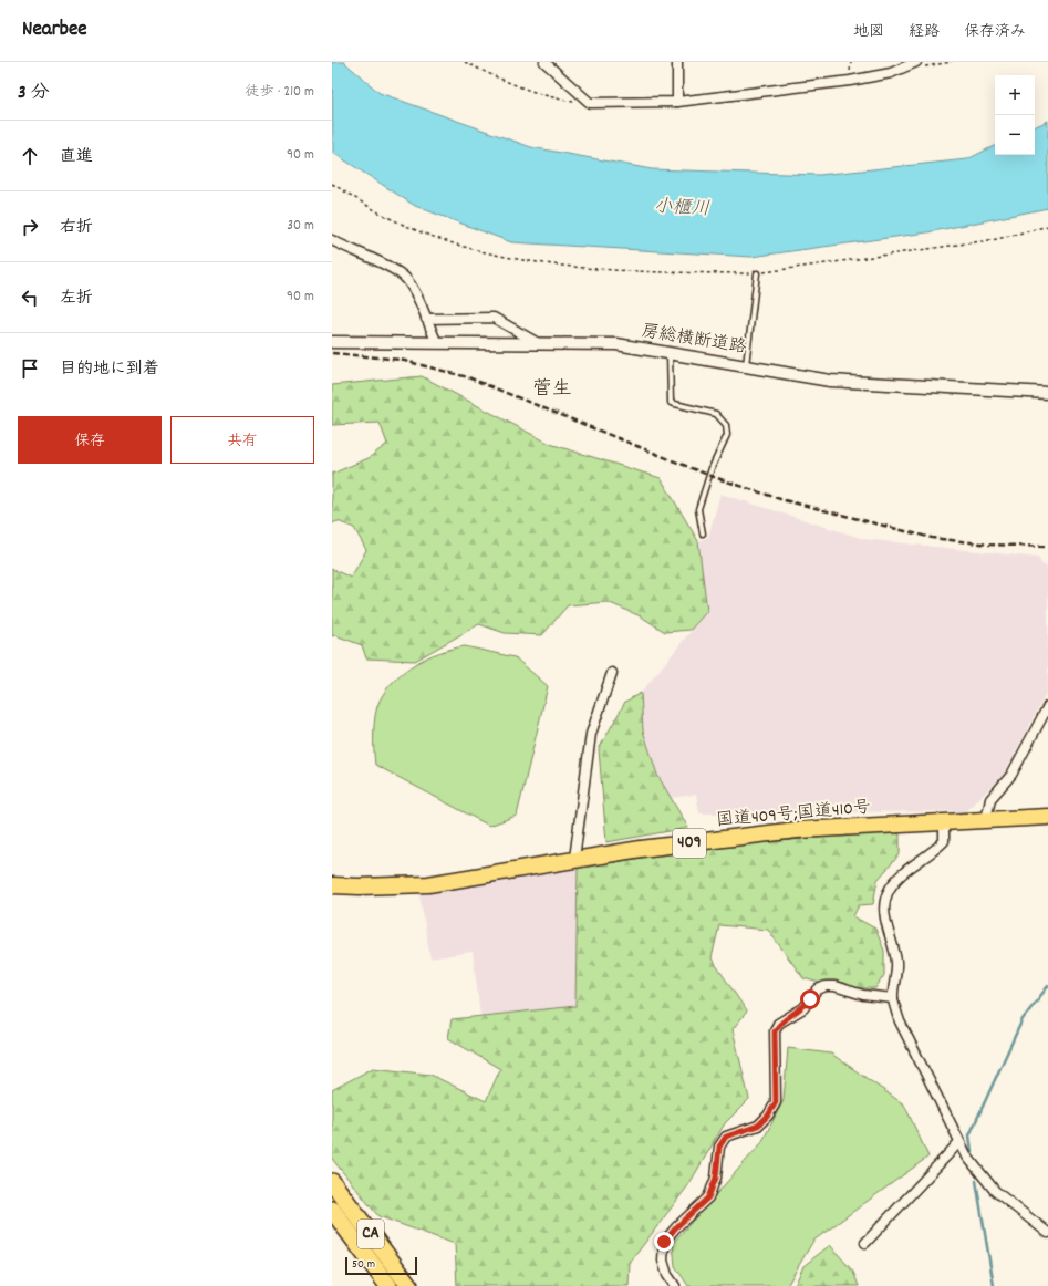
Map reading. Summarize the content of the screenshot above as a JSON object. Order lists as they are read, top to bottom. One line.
{"streets":{"highway":["国道409号;国道410号","409","CA"],"street":["房総横断道路"]},"districts":["菅生"],"water":["小櫃川"],"scale_bar":"50 m","page":{"header":"Nearbee","nav":["地図","経路","保存済み"],"heading":["3 分","徒歩 · 210 m"],"map_buttons":["+","−"],"list":[["直進","90 m"],["右折","30 m"],["左折","90 m"],"目的地に到着"],"buttons":["保存","共有"],"scale":"50 m"}}
